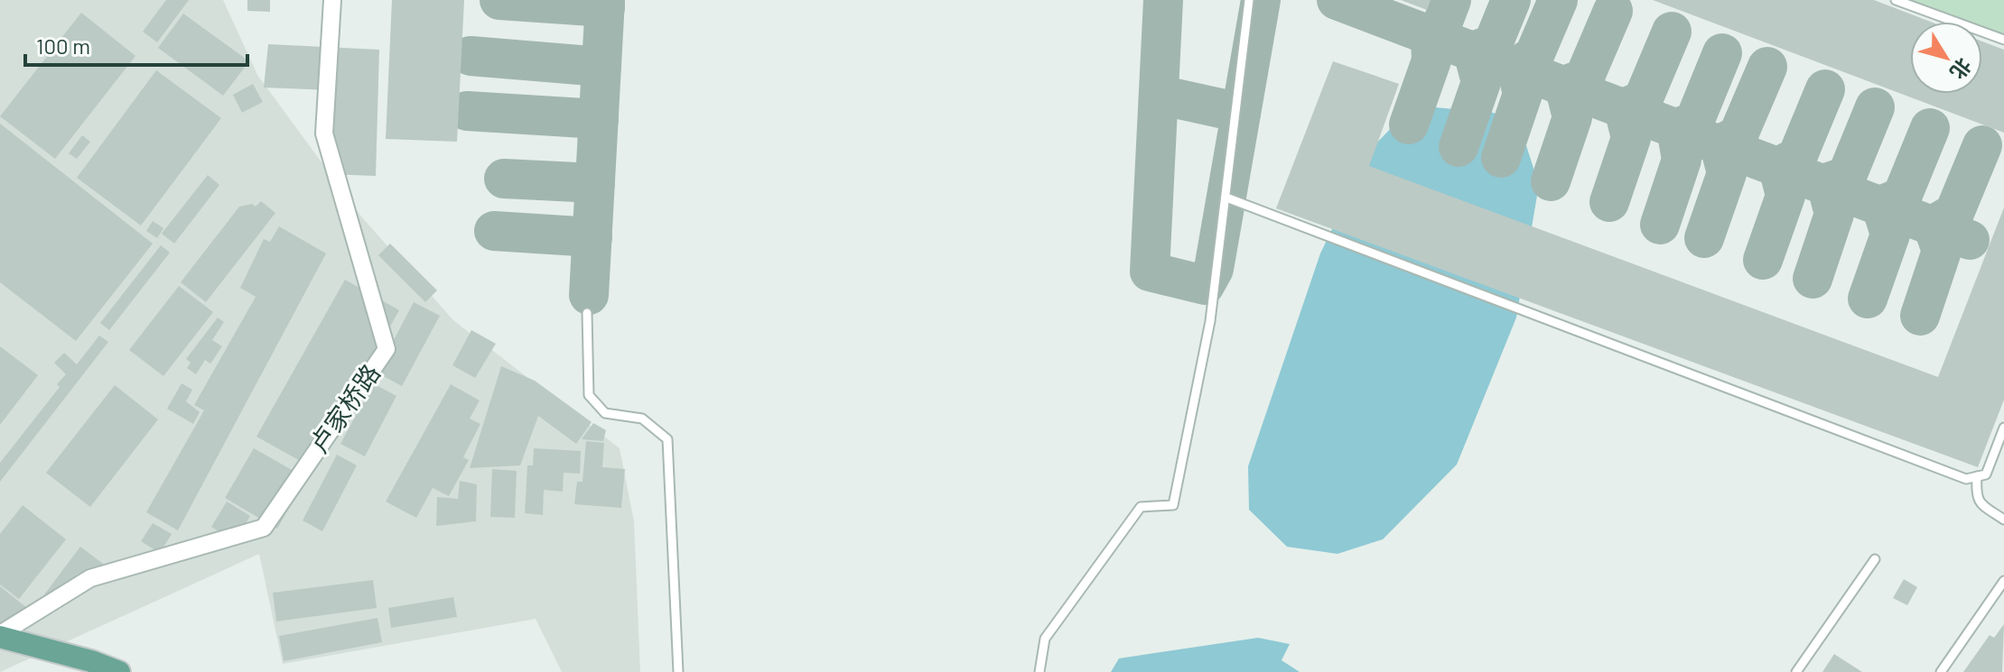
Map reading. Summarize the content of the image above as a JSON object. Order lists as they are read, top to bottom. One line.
{"streets":{"street":["卢家桥路"]},"scale_bar":"100 m","north":"bottom right"}
